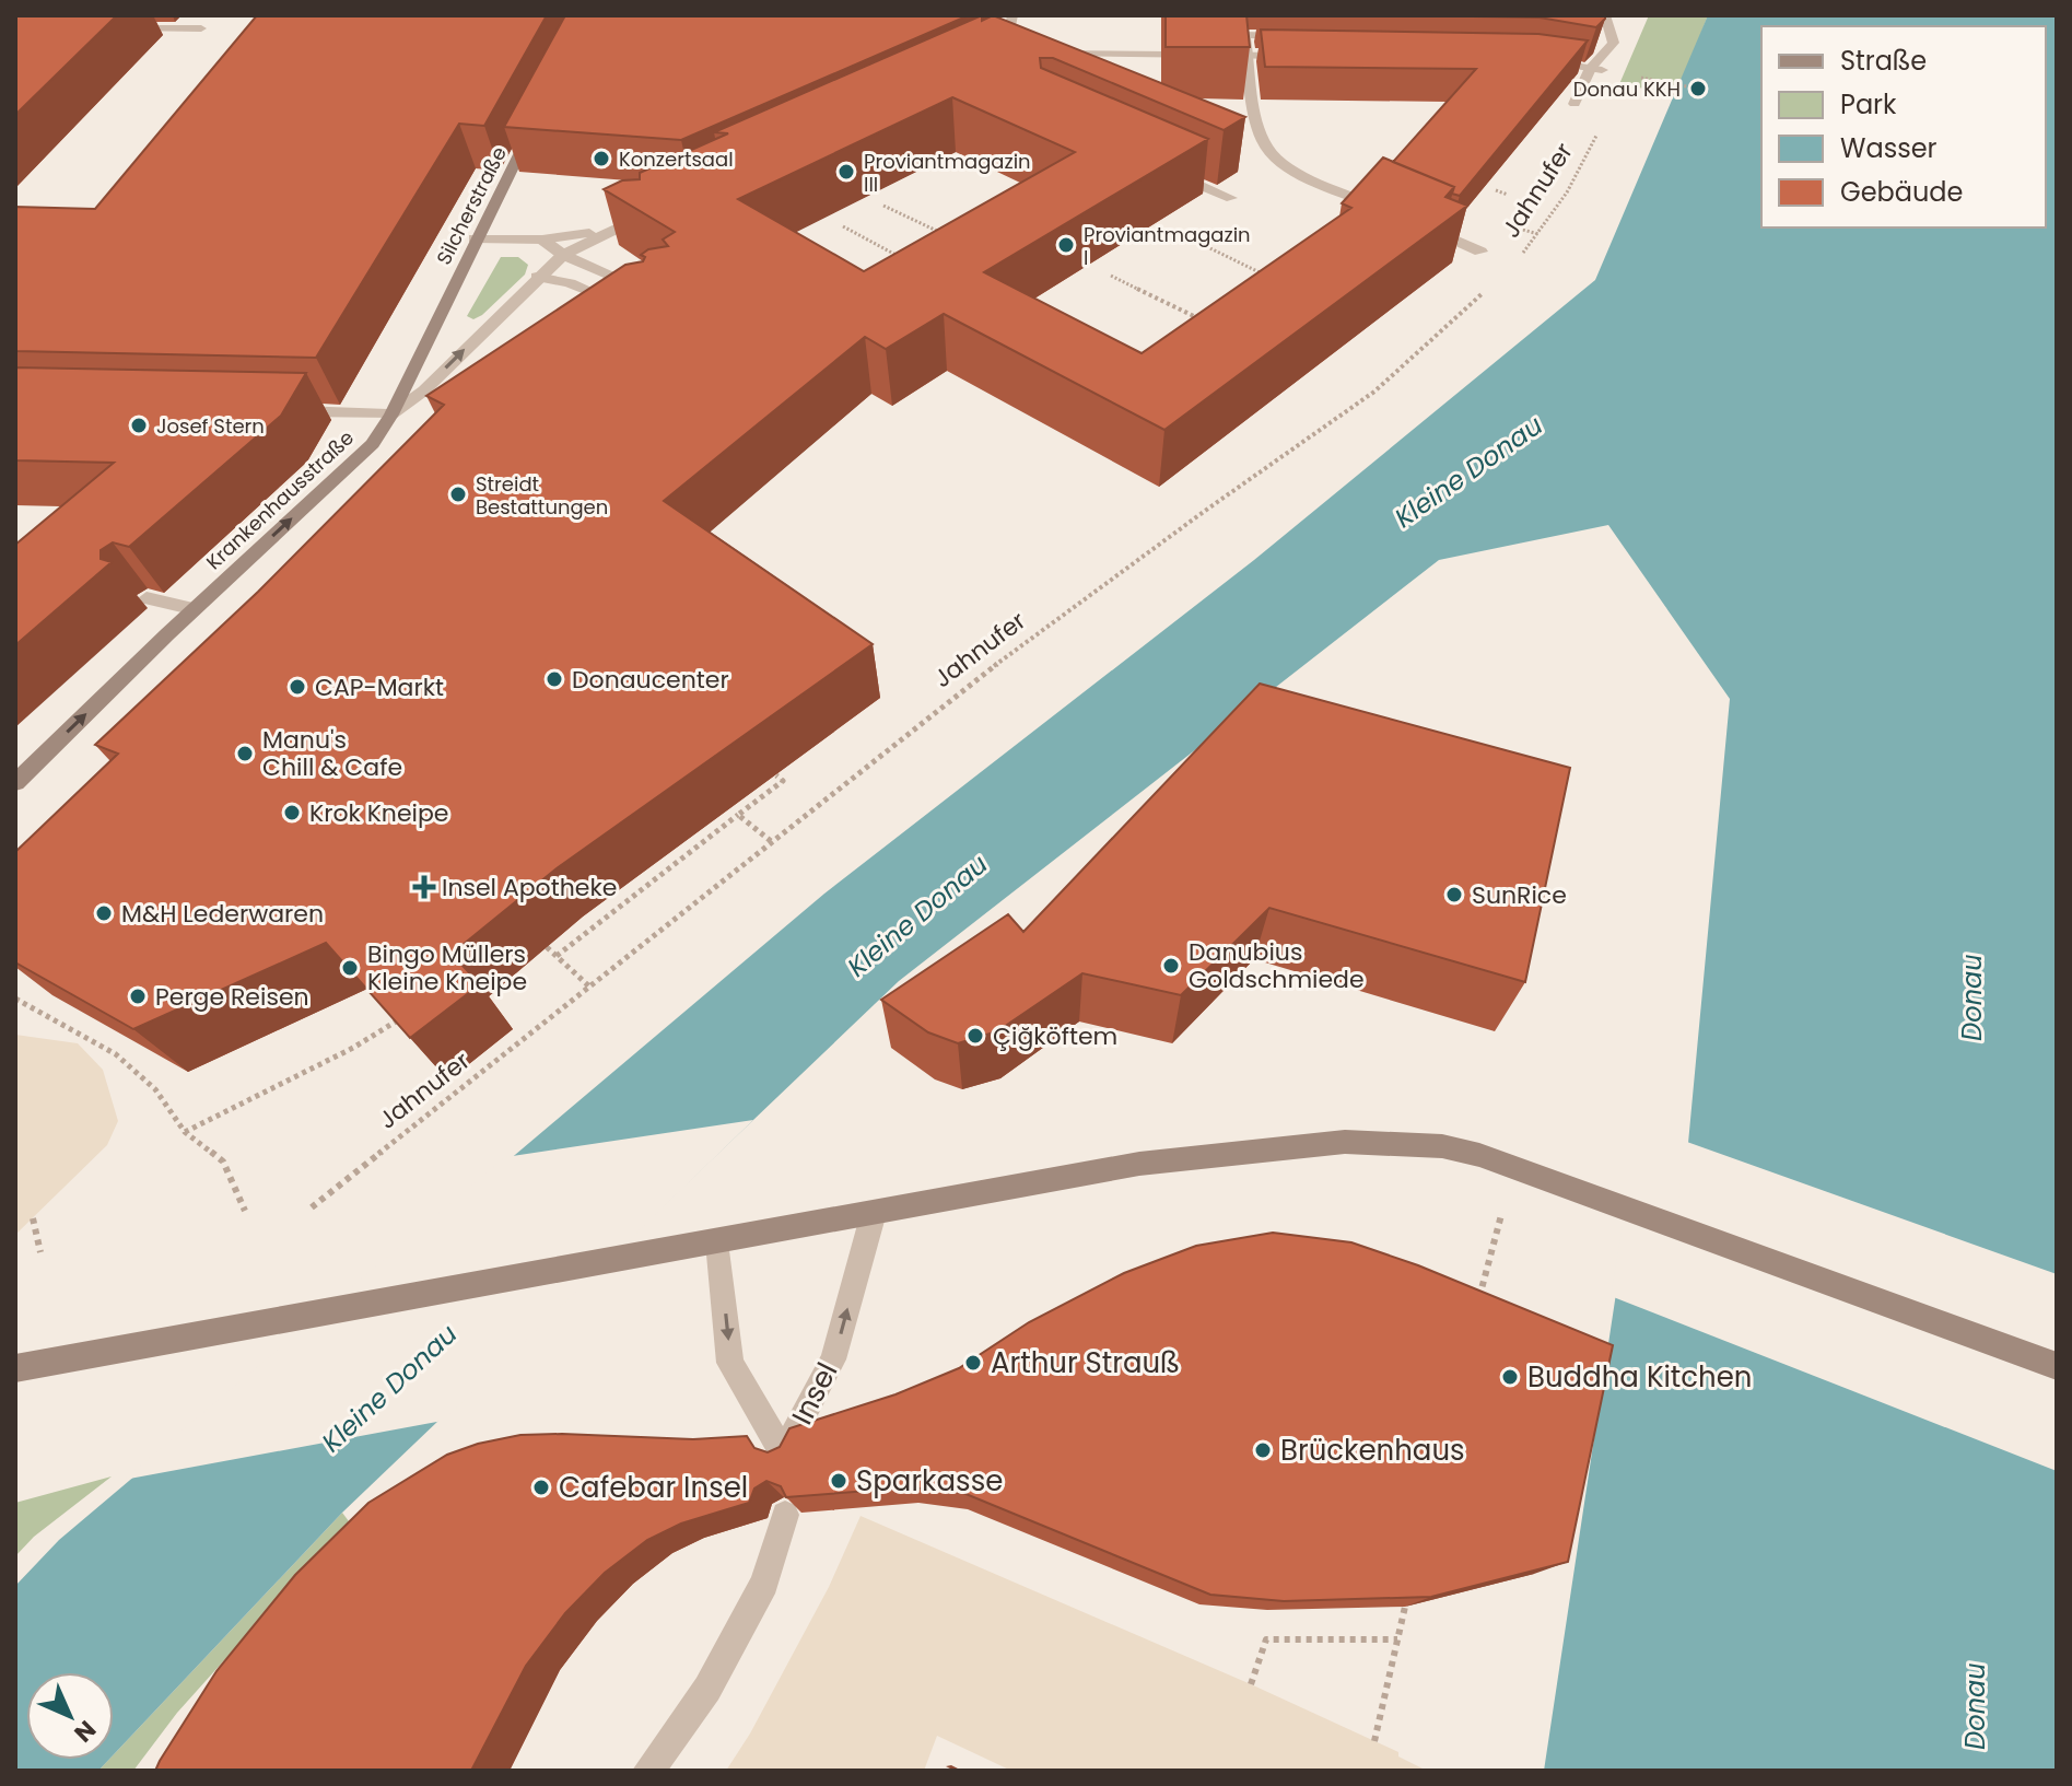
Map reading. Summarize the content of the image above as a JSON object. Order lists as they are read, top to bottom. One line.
{"streets":{"street":["Silcherstraße","Krankenhausstraße","Insel"],"path":["Jahnufer"]},"crossings":[["Silcherstraße","Krankenhausstraße"]],"one_way":["Krankenhausstraße"],"water":["Kleine Donau","Donau"],"places":{"other":["Donau KKH","Konzertsaal","Proviantmagazin III","Proviantmagazin I","Josef Stern","Streidt Bestattungen","Donaucenter","CAP-Markt","Manu's Chill & Cafe","Krok Kneipe","SunRice","M&H Lederwaren","Danubius Goldschmiede","Bingo Müllers Kleine Kneipe","Perge Reisen","Çiğköftem","Arthur Strauß","Buddha Kitchen","Brückenhaus","Sparkasse","Cafebar Insel"],"health":["Insel Apotheke"]},"legend":["Straße","Park","Wasser","Gebäude"],"north":"bottom right"}
